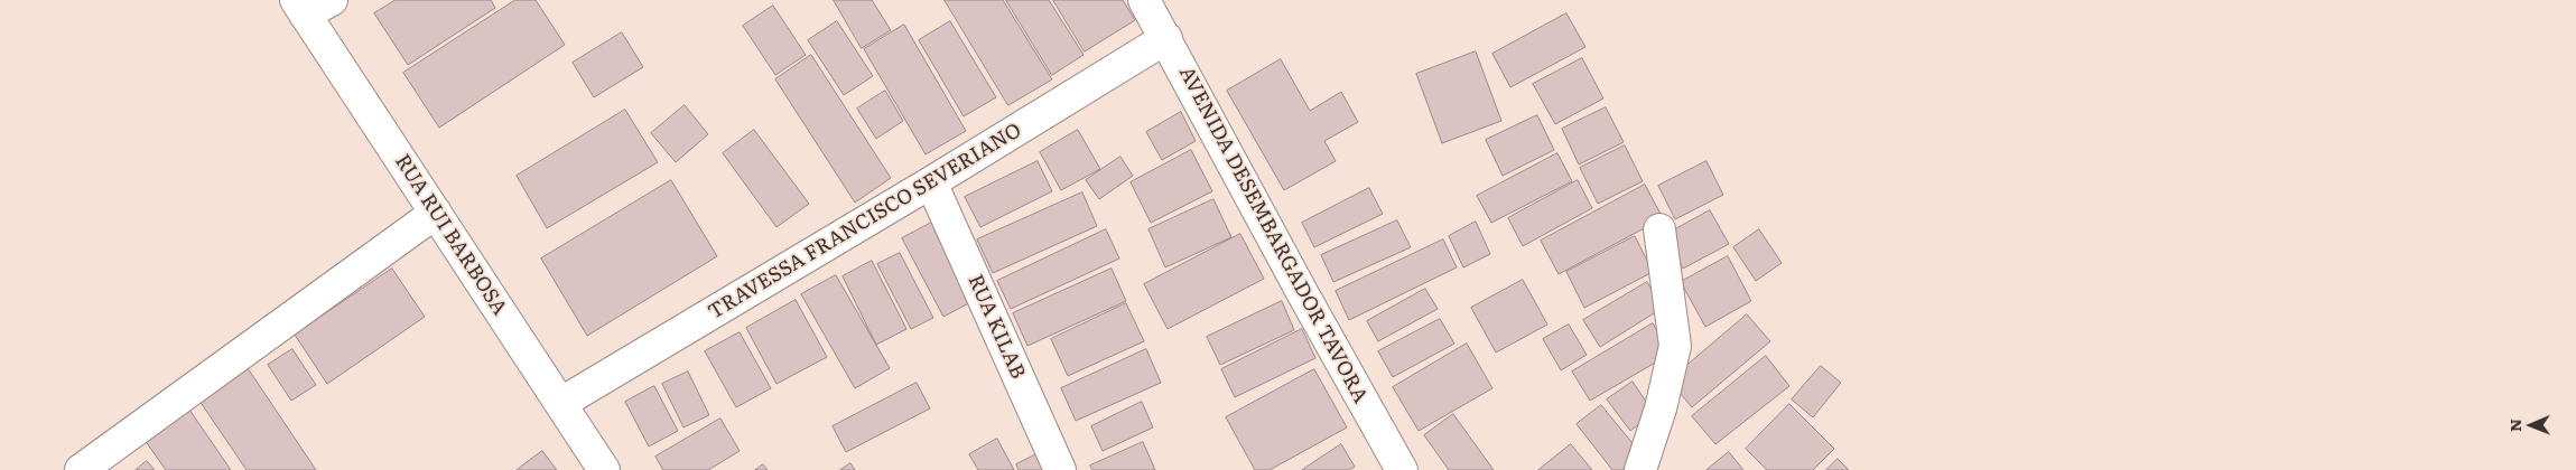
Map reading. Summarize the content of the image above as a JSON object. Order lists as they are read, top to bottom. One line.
{"streets":{"street":["TRAVESSA FRANCISCO SEVERIANO","RUA RUI BARBOSA","AVENIDA DESEMBARGADOR TAVORA","RUA KILAB"]},"crossings":[["TRAVESSA FRANCISCO SEVERIANO","RUA RUI BARBOSA"],["TRAVESSA FRANCISCO SEVERIANO","AVENIDA DESEMBARGADOR TAVORA"],["TRAVESSA FRANCISCO SEVERIANO","RUA KILAB"]],"north":"left"}
